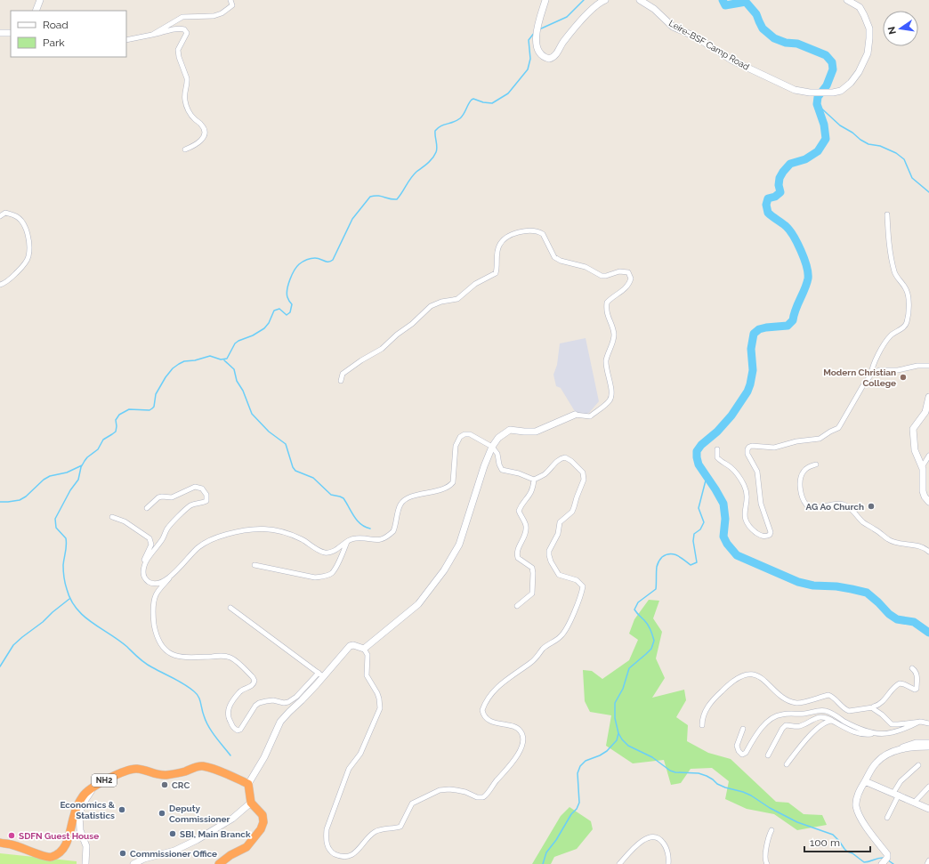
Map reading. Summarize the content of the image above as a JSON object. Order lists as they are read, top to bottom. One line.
{"streets":{"highway":["NH2"],"street":["Leire-BSF Camp Road"]},"places":["Modern Christian College","AG Ao Church","CRC","Economics & Statistics","Deputy Commissioner","SBI, Main Branck","SDFN Guest House","Commissioner Office"],"legend":["Road","Park"],"scale_bar":"100 m","north":"left"}
